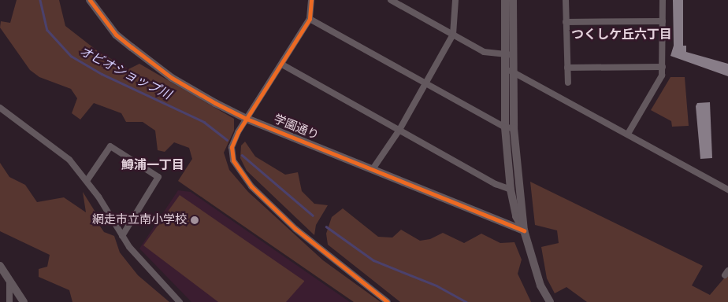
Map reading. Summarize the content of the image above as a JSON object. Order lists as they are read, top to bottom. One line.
{"streets":{"street":["学園通り"]},"districts":["つくしケ丘六丁目","鱒浦一丁目"],"water":["オビオショップ川"],"places":["網走市立南小学校"]}
